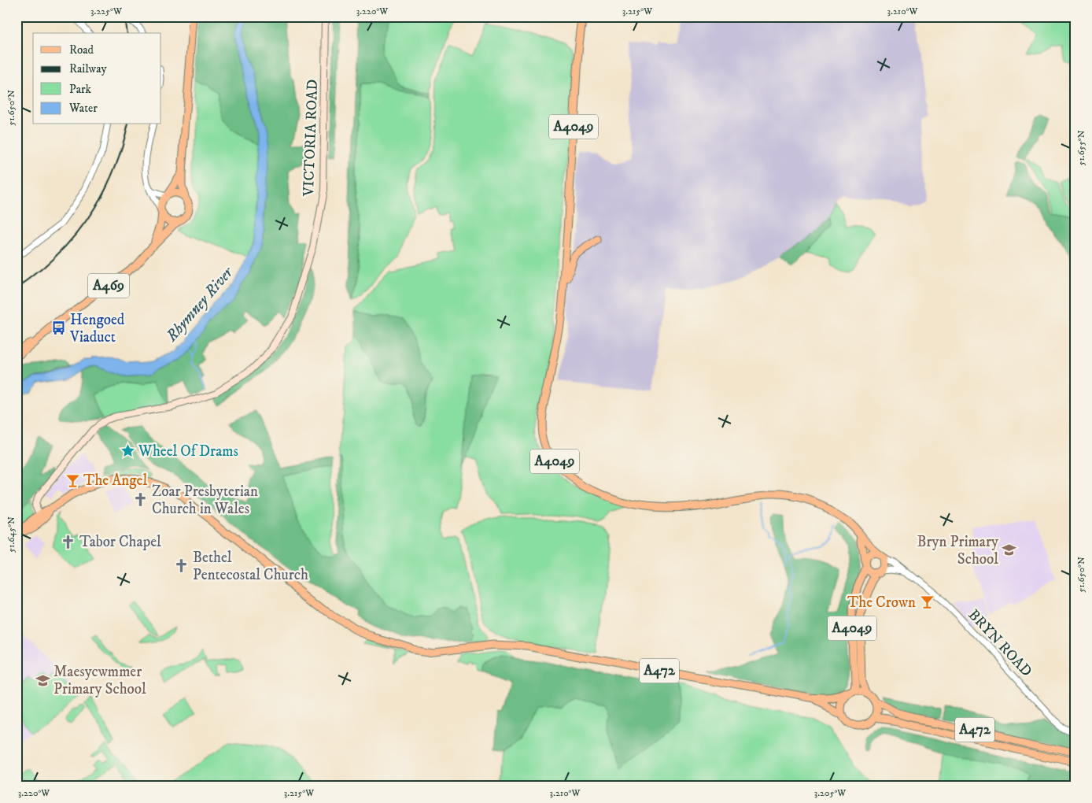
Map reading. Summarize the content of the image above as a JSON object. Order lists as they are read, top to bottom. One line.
{"streets":{"main road":["A4049","VICTORIA ROAD","A469","A472"],"street":["BRYN ROAD"]},"crossings":[["A4049","BRYN ROAD"],["A4049","A472"],["VICTORIA ROAD","A472"]],"water":["Rhymney River"],"places":{"bus stop":["Hengoed Viaduct"],"place":["Wheel Of Drams"],"bar":["The Angel","The Crown"],"church":["Zoar Presbyterian Church in Wales","Tabor Chapel","Bethel Pentecostal Church"],"school or university":["Bryn Primary School","Maesycwmmer Primary School"]},"legend":["Road","Railway","Park","Water"],"coordinates":["3.225°W","3.220°W","3.215°W","3.210°W","51.650°N","51.655°N","51.645°N","3.205°W"]}
